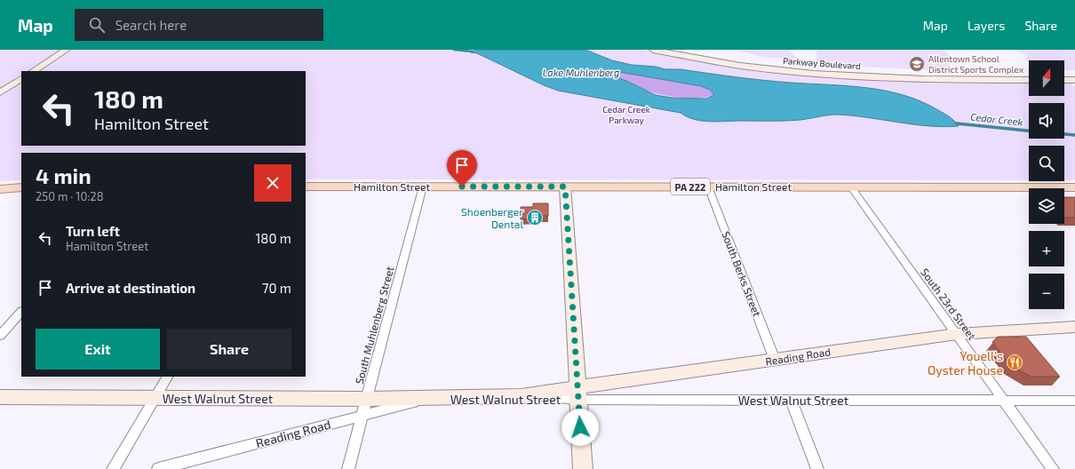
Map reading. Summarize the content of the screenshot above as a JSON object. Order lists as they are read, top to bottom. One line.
{"streets":{"main road":["Hamilton Street","PA 222"],"street":["Parkway Boulevard","South Berks Street","South 23rd Street","South Muhlenberg Street","Reading Road","West Walnut Street"]},"crossings":[["Hamilton Street","South Berks Street"],["Hamilton Street","South 23rd Street"],["Hamilton Street","South Muhlenberg Street"],["South Berks Street","Reading Road"],["South 23rd Street","Reading Road"],["South 23rd Street","West Walnut Street"],["South Muhlenberg Street","Reading Road"],["South Muhlenberg Street","West Walnut Street"],["Reading Road","West Walnut Street"]],"water":["Lake Muhlenberg","Cedar Creek"],"parks":["Cedar Creek Parkway"],"places":{"school or university":["Allentown School District Sports Complex"],"building":["Shoenberger Dental"],"restaurant":["Youell's Oyster House"]},"north":"top","page":{"header":"Map","search":"Search here","nav":["Map","Layers","Share"],"map_buttons":["+","−"],"turn":["180 m","Hamilton Street"],"heading":["4 min","250 m · 10:28"],"list":[{"name":"Turn left","note":"Hamilton Street","value":"180 m"},{"name":"Arrive at destination","value":"70 m"}],"buttons":["Exit","Share"]}}
